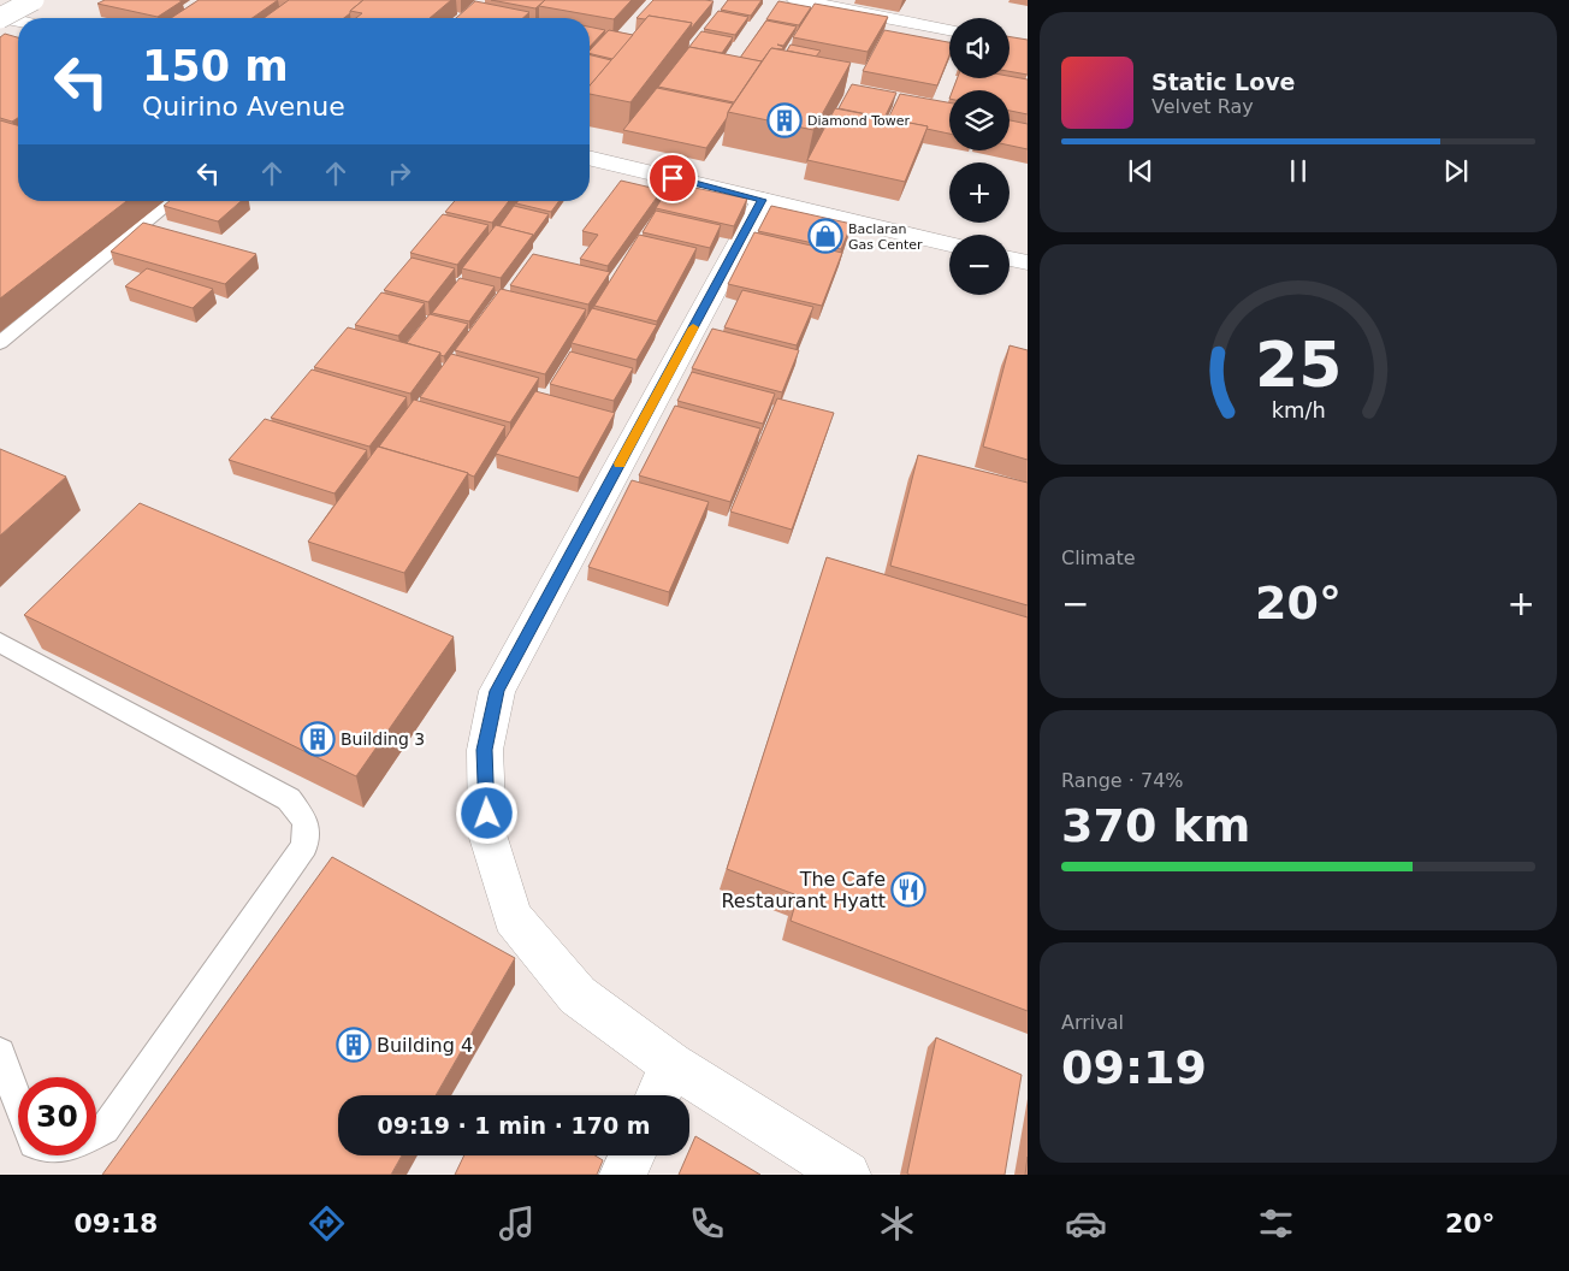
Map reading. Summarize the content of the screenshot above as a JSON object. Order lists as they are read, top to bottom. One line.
{"places":{"building":["Diamond Tower","Building 3","Building 4"],"shop":["Baclaran Gas Center"],"restaurant":["The Cafe Restaurant Hyatt"]},"page":{"map_buttons":["+","−"],"turn":["150 m","Quirino Avenue"],"song":["Static Love","Velvet Ray"],"tile":["Climate",["Range · 74%","370 km"],["Arrival","09:19"]],"heat":["−","20°","+"],"limit":"30","trip":"09:19 · 1 min · 170 m","tabs":["09:18","20°"],"gauge":["25","km/h"]}}
